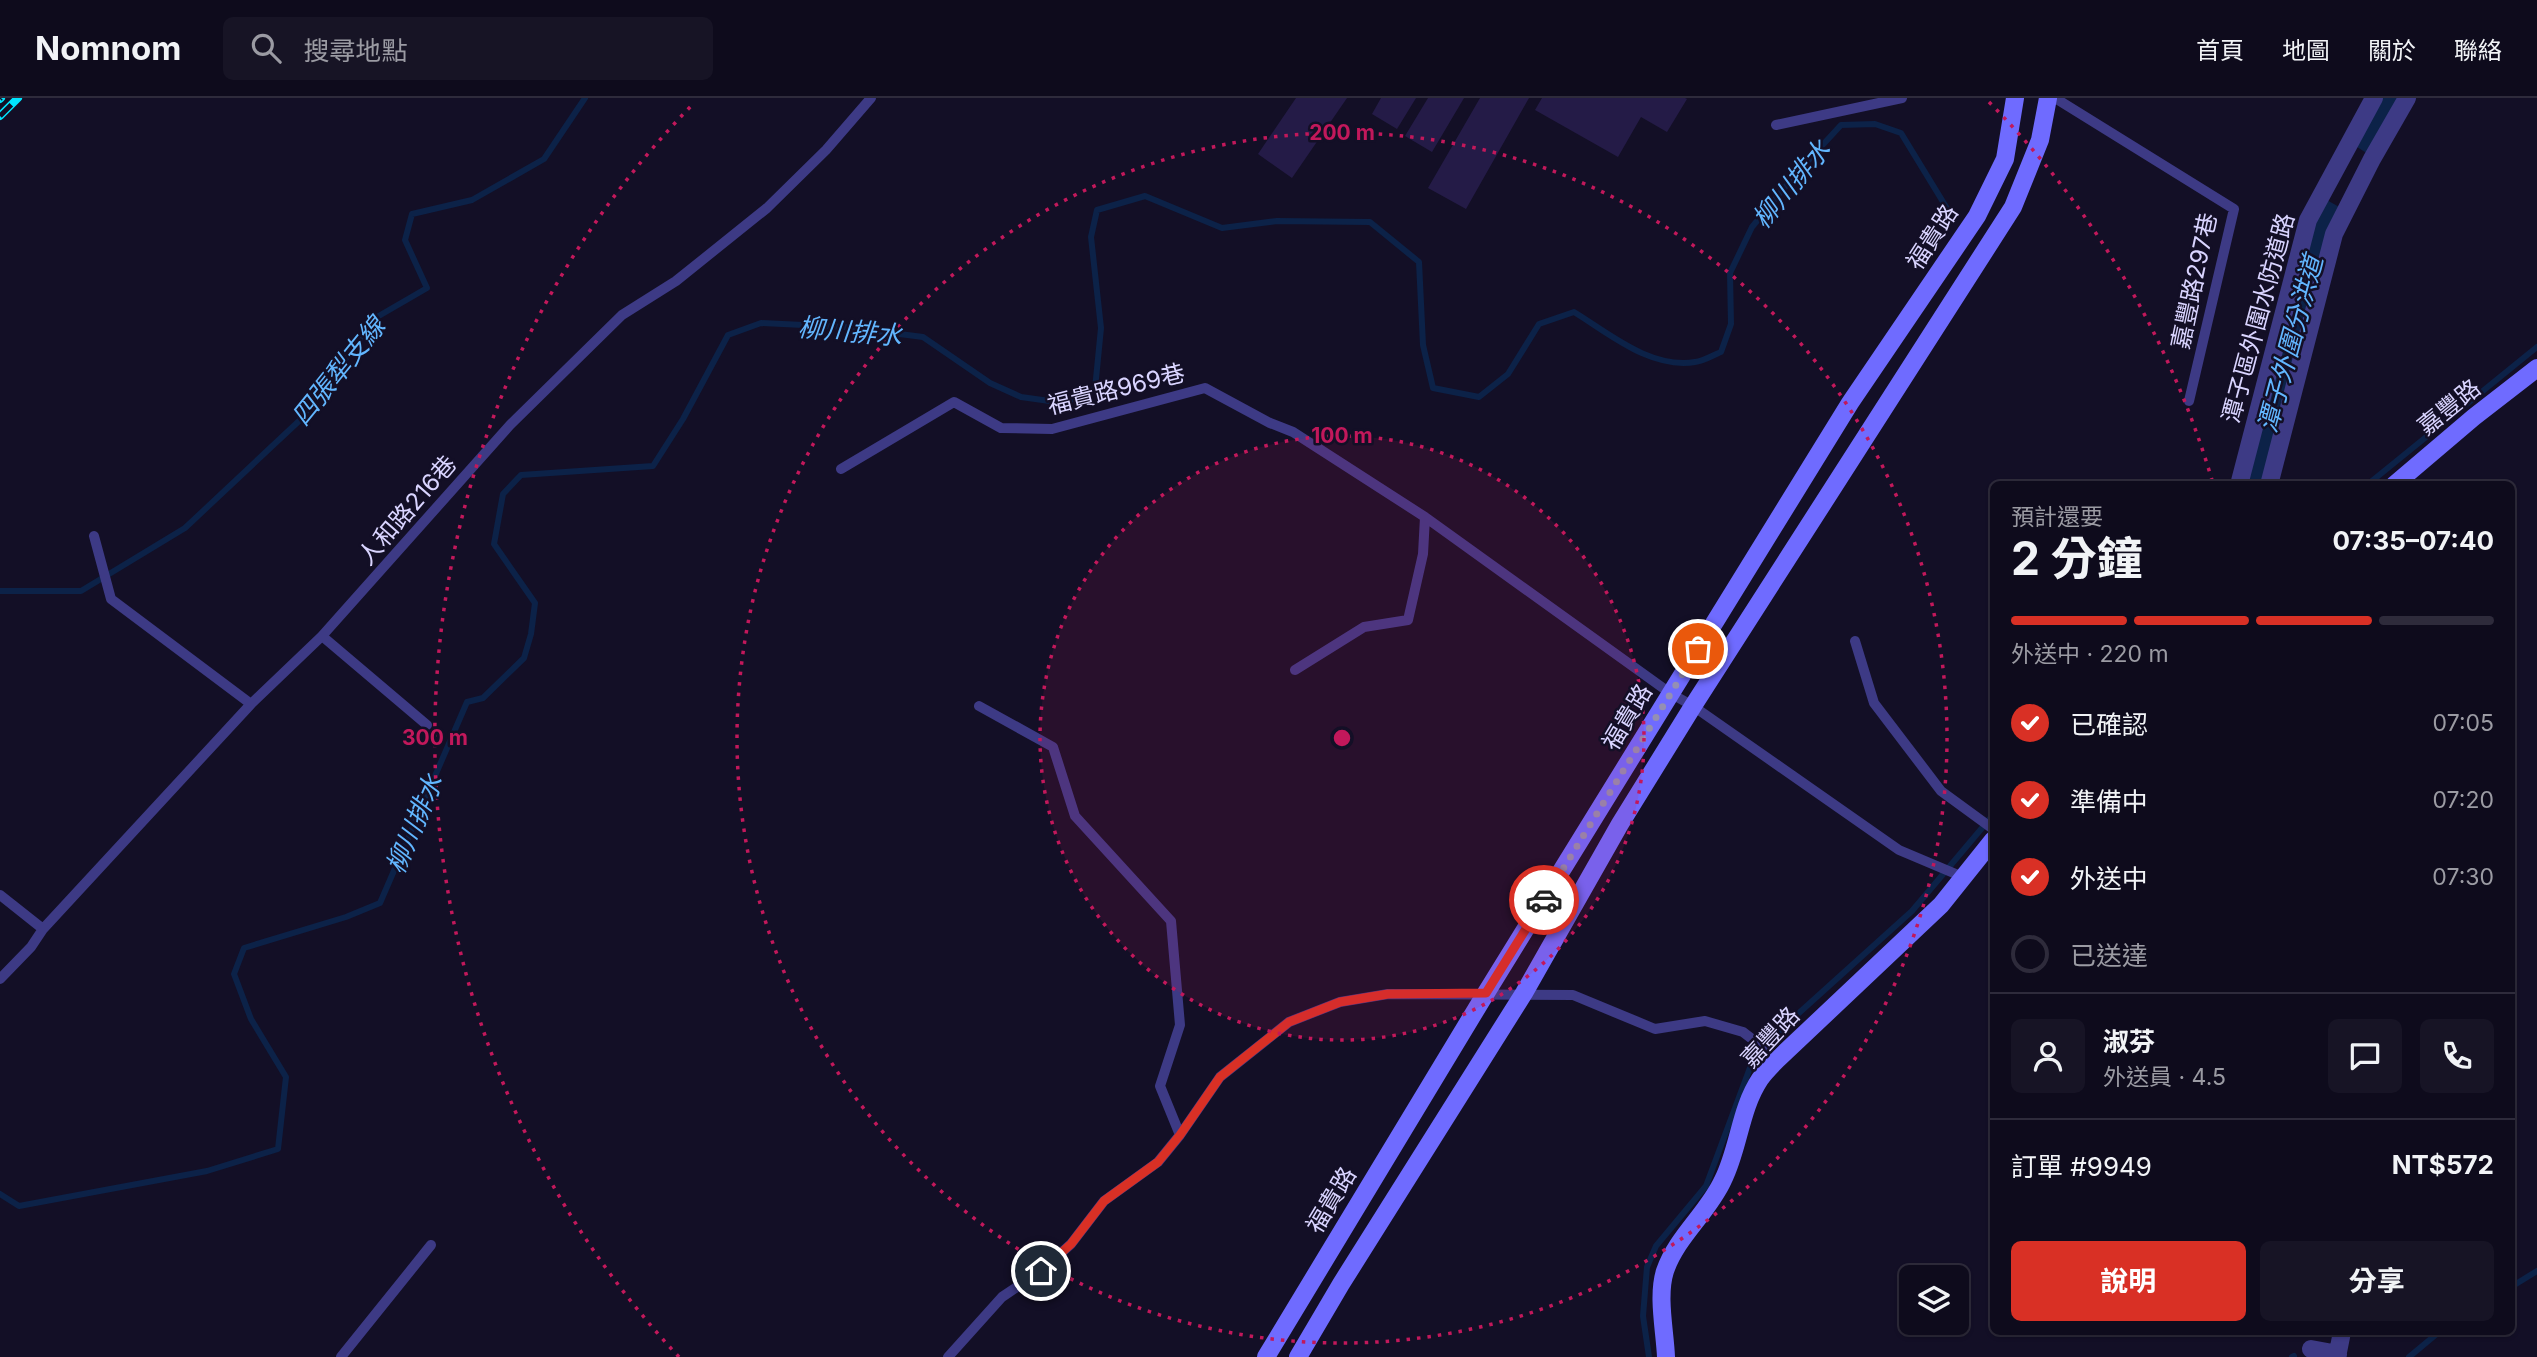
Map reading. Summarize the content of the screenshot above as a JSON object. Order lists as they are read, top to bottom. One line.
{"streets":{"street":["福貴路","潭子區外圍水防道路","嘉豐路"],"lane":["嘉豐路297巷","福貴路969巷","人和路216巷"]},"crossings":[["福貴路","福貴路969巷"],["福貴路969巷","嘉豐路"]],"water":["柳川排水","潭子外圍分洪道","四張犁支線"],"page":{"header":"Nomnom","search":"搜尋地點","nav":["首頁","地圖","關於","聯絡"],"heading":["2 分鐘","預計還要","07:35–07:40"],"panel":["淑芬","外送員 · 4.5","訂單 #9949","NT$572"],"bar":"外送中 · 220 m","list":[["已確認","07:05"],["準備中","07:20"],["外送中","07:30"],"已送達"],"buttons":["說明","分享"]},"rings":["200 m","100 m","300 m"]}
